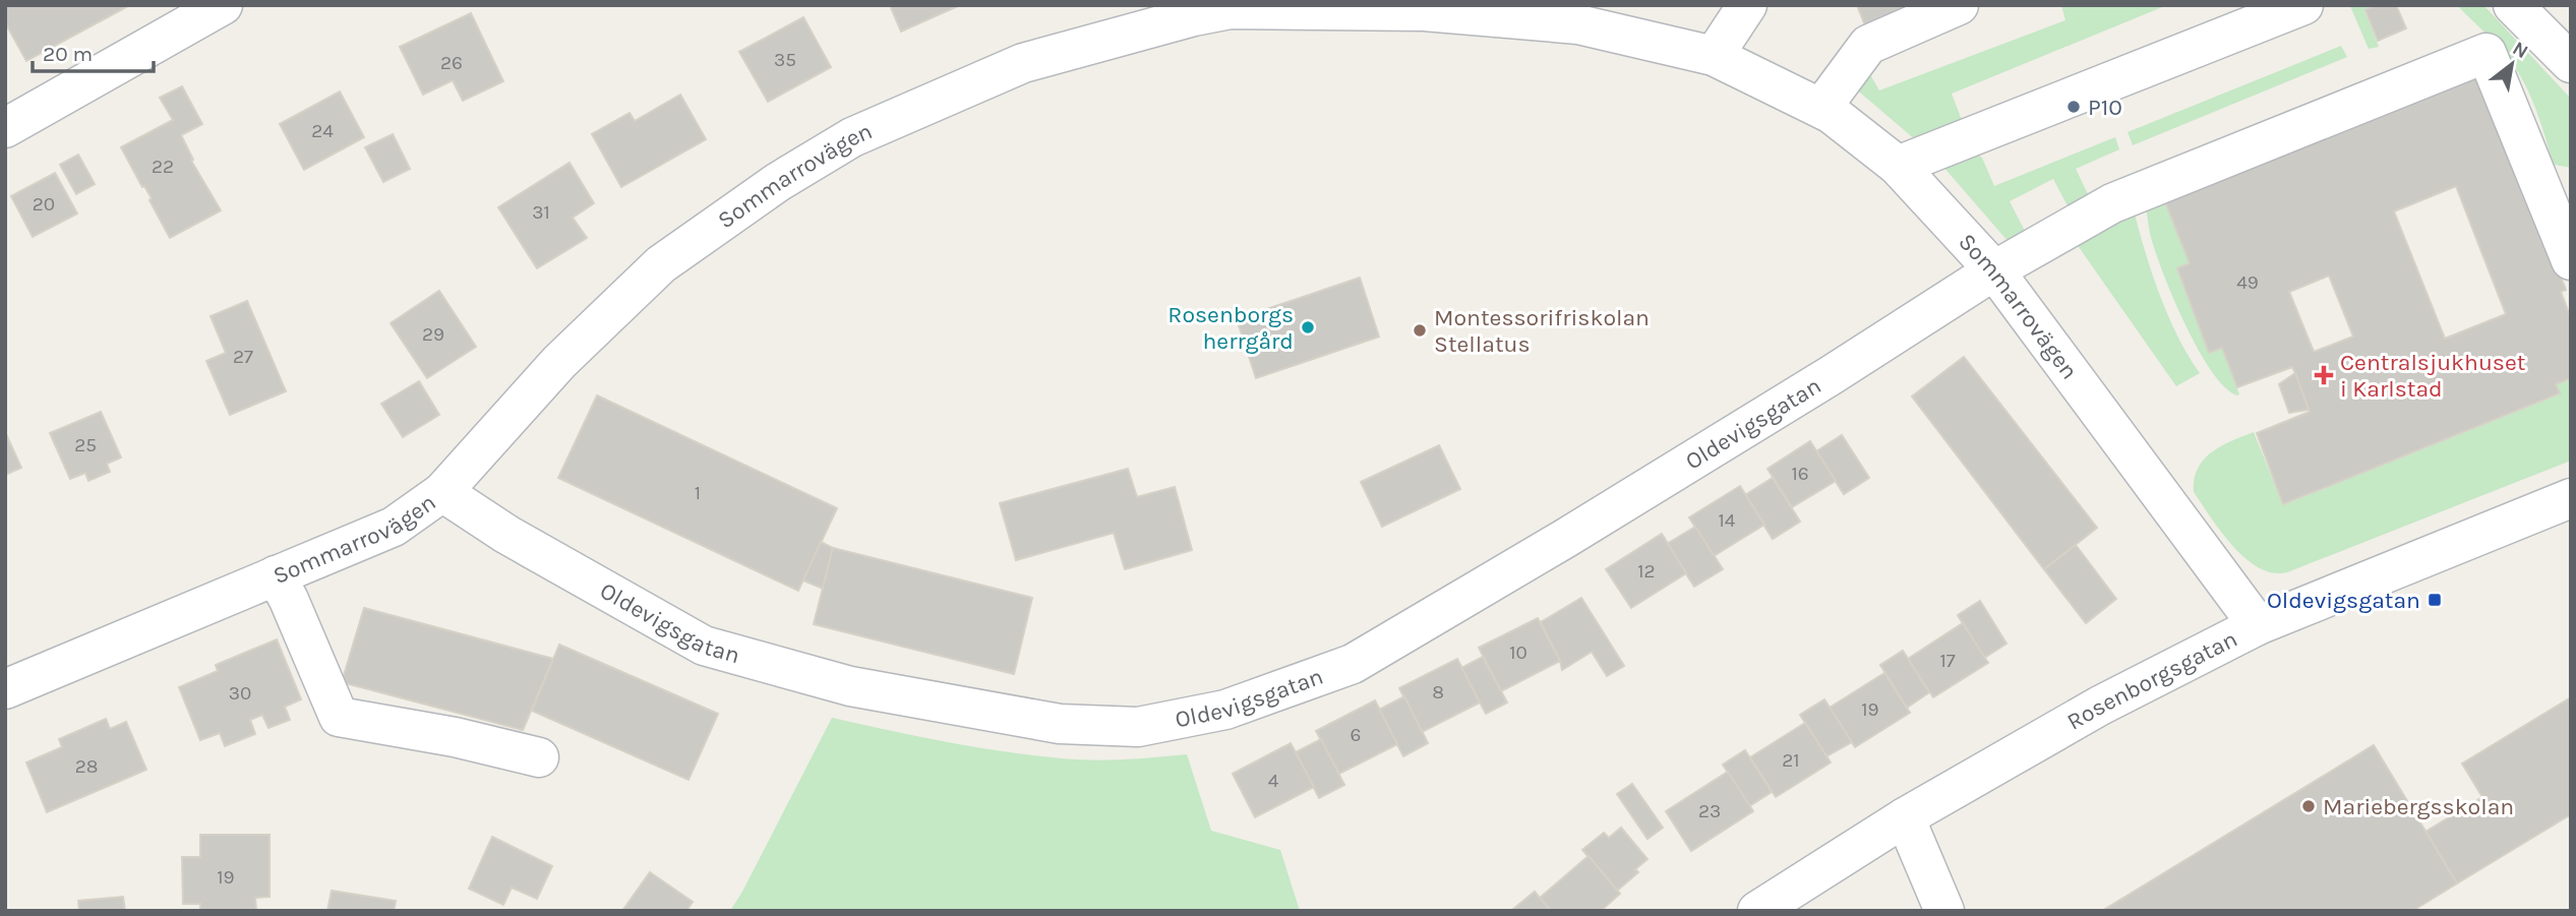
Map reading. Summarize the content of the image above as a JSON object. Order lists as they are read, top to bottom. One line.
{"streets":{"street":["Sommarrovägen","Oldevigsgatan","Rosenborgsgatan"]},"crossings":[["Sommarrovägen","Oldevigsgatan"],["Sommarrovägen","Rosenborgsgatan"]],"places":{"other":["P10","Rosenborgs herrgård","Montessorifriskolan Stellatus","Mariebergsskolan"],"health":["Centralsjukhuset i Karlstad"],"transit":["Oldevigsgatan"]},"house_numbers":["35","26","24","22","20","31","49","29","27","25","16","1","14","12","10","17","8","30","19","6","21","28","4","23","19"],"scale_bar":"20 m","north":"top right"}
